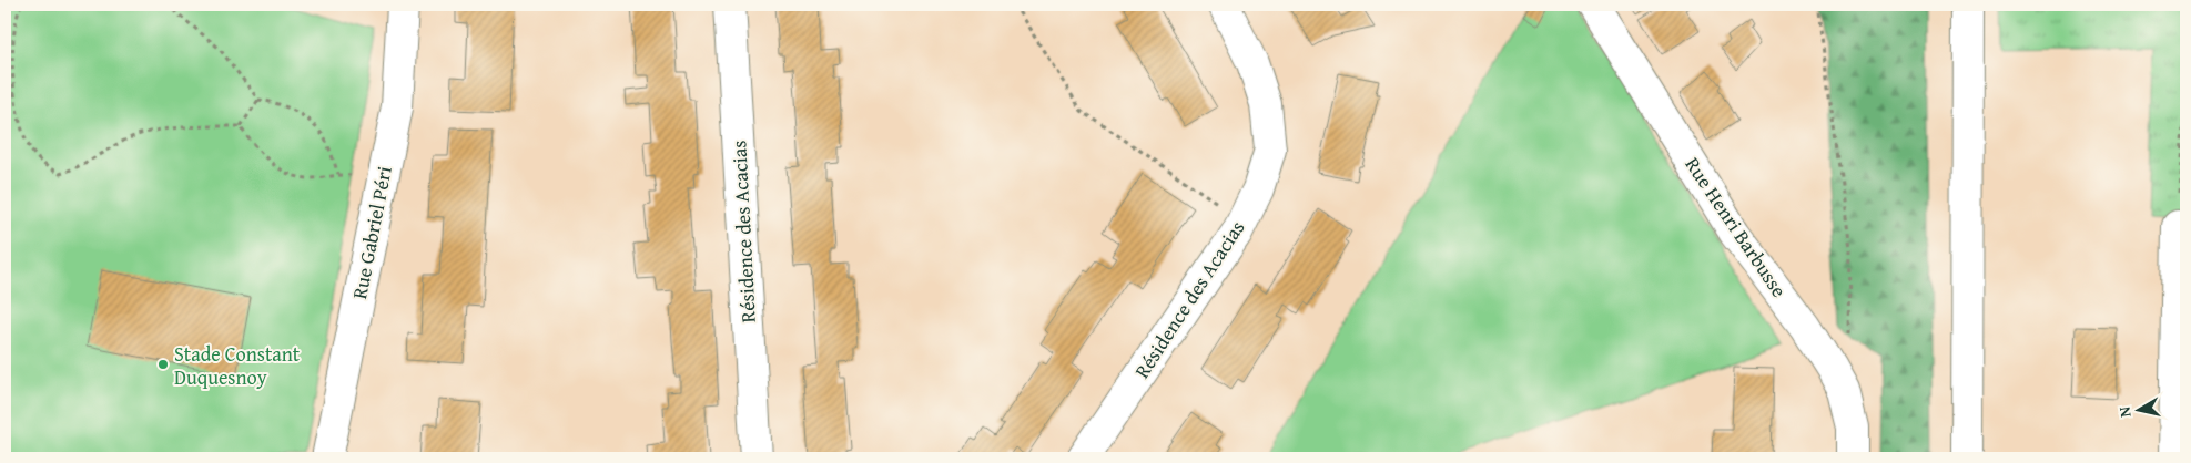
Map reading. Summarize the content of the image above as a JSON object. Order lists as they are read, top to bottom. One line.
{"streets":{"street":["Rue Henri Barbusse","Résidence des Acacias","Rue Gabriel Péri"]},"places":["Stade Constant Duquesnoy"],"north":"left"}
